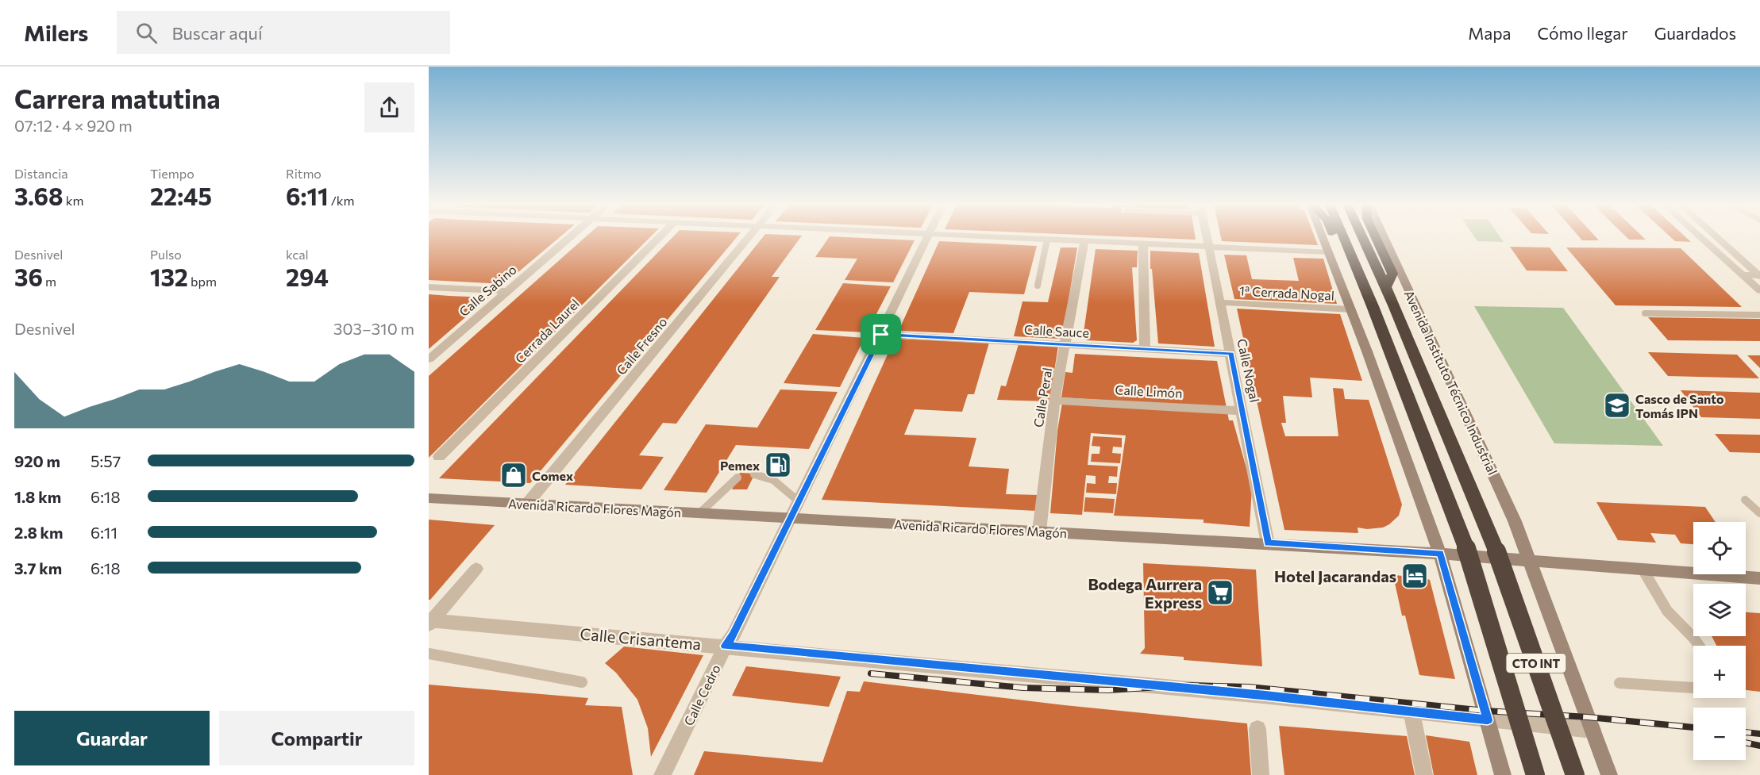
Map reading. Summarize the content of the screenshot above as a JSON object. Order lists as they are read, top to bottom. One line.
{"streets":{"highway":["CTO INT"],"main road":["Avenida Instituto Técnico Industrial","Avenida Ricardo Flores Magón"],"street":["Calle Sabino","1ª Cerrada Nogal","Cerrada Laurel","Calle Sauce","Calle Fresno","Calle Nogal","Calle Limón","Calle Peral","Calle Crisantema","Calle Cedro"]},"crossings":[["1ª Cerrada Nogal","Calle Nogal"],["Calle Sauce","Calle Nogal"],["Calle Sauce","Calle Peral"],["Calle Sauce","Calle Cedro"],["Calle Fresno","Avenida Ricardo Flores Magón"],["Calle Nogal","Calle Limón"],["Calle Nogal","Avenida Ricardo Flores Magón"],["Avenida Instituto Técnico Industrial","Avenida Ricardo Flores Magón"],["Avenida Instituto Técnico Industrial","CTO INT"],["Calle Limón","Calle Peral"],["Calle Peral","Avenida Ricardo Flores Magón"],["Avenida Ricardo Flores Magón","CTO INT"],["Avenida Ricardo Flores Magón","Calle Cedro"],["Calle Crisantema","CTO INT"],["Calle Crisantema","Calle Cedro"]],"places":{"school or university":["Casco de Santo Tomás IPN"],"fuel station":["Pemex"],"shop":["Comex"],"hotel":["Hotel Jacarandas"],"supermarket":["Bodega Aurrera Express"]},"page":{"header":"Milers","search":"Buscar aquí","nav":["Mapa","Cómo llegar","Guardados"],"heading":["Carrera matutina","07:12 · 4 × 920 m"],"stats":[["Distancia","3.68 km"],["Tiempo","22:45"],["Ritmo","6:11 /km"],["Desnivel","36 m"],["Pulso","132 bpm"],["kcal","294"]],"chart":["Desnivel","303–310 m"],"list":[{"name":"920 m","note":"5:57"},{"name":"1.8 km","note":"6:18"},{"name":"2.8 km","note":"6:11"},{"name":"3.7 km","note":"6:18"}],"map_buttons":["+","−"],"buttons":["Guardar","Compartir"]}}
